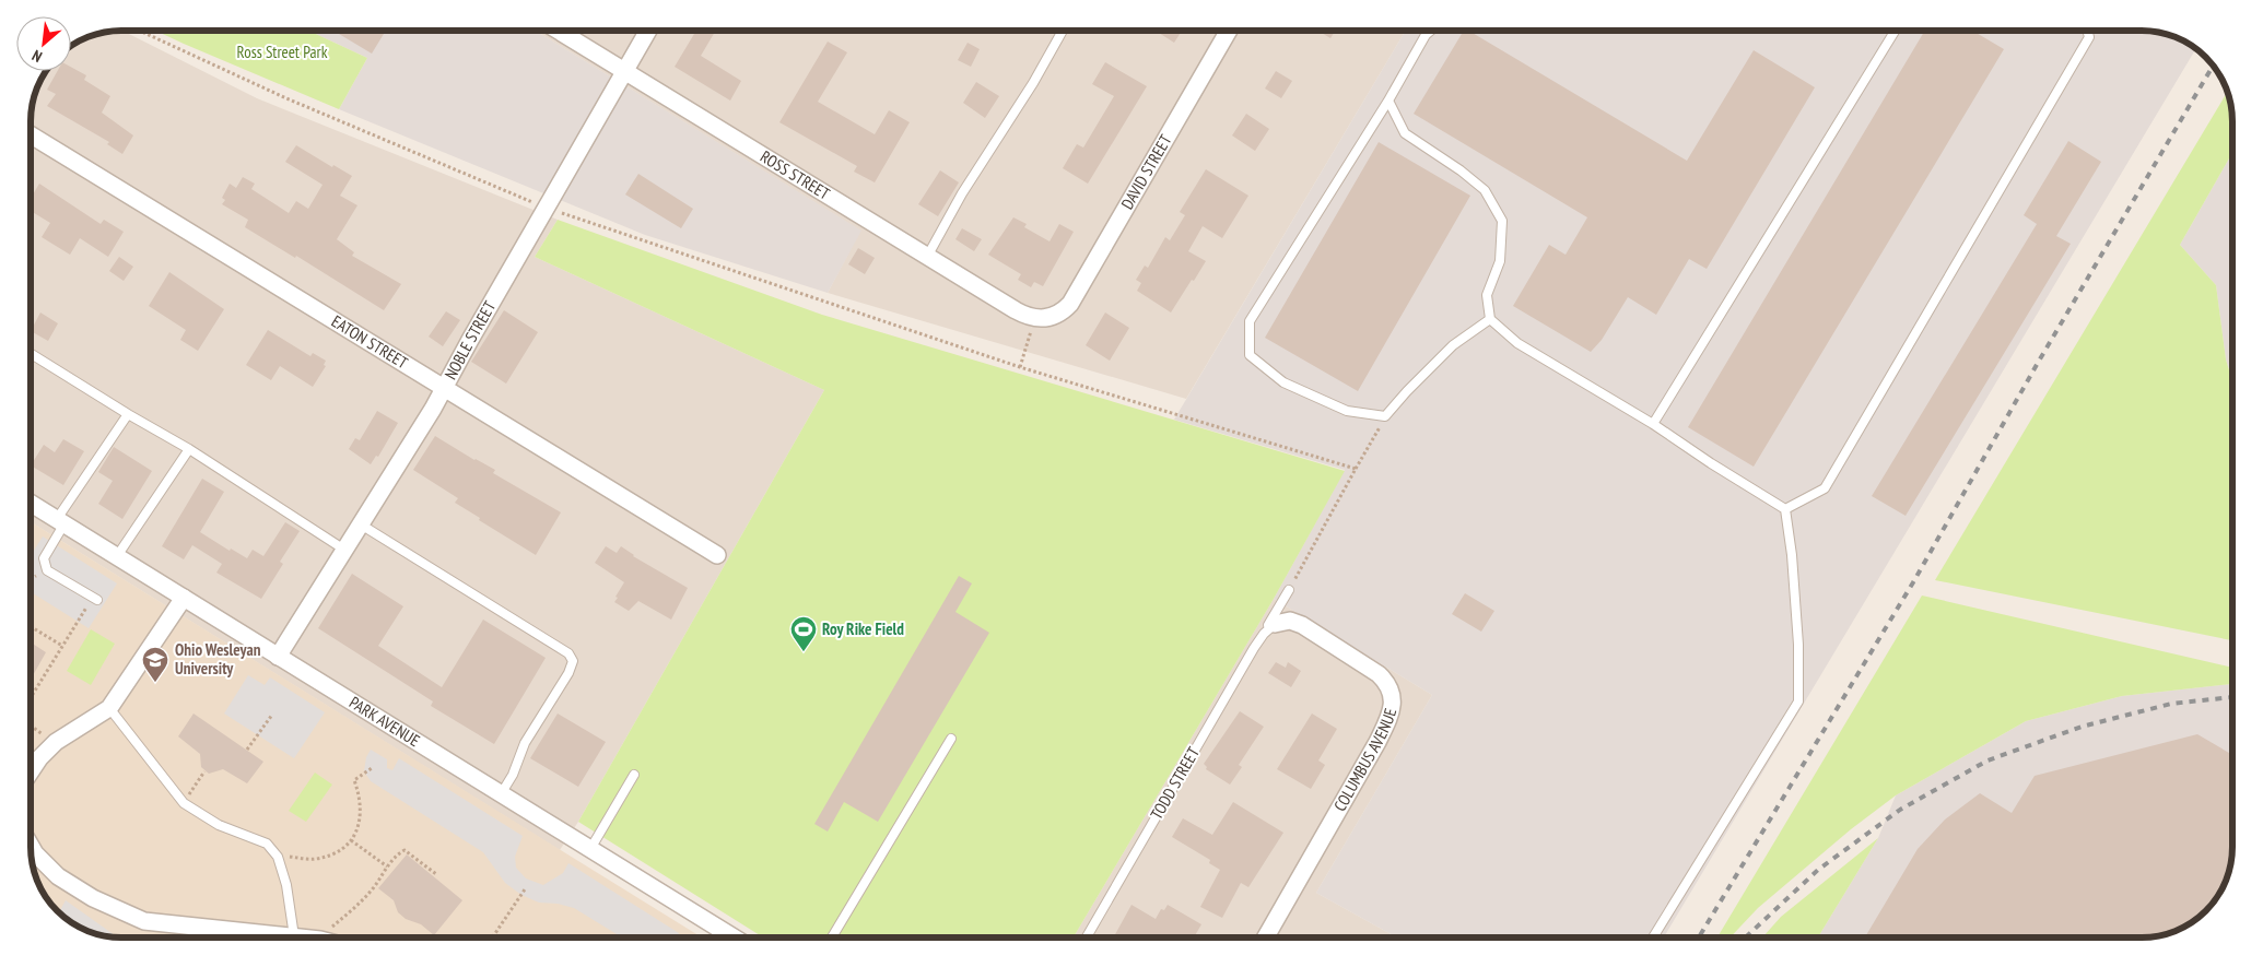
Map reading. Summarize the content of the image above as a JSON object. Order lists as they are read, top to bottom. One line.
{"streets":{"street":["DAVID STREET","ROSS STREET","EATON STREET","NOBLE STREET","PARK AVENUE","COLUMBUS AVENUE"],"lane":["TODD STREET"]},"crossings":[["DAVID STREET","ROSS STREET"],["ROSS STREET","NOBLE STREET"],["EATON STREET","NOBLE STREET"],["NOBLE STREET","PARK AVENUE"],["COLUMBUS AVENUE","TODD STREET"]],"parks":["Ross Street Park"],"places":{"sports":["Roy Rike Field"],"school or university":["Ohio Wesleyan University"]},"north":"bottom left"}
